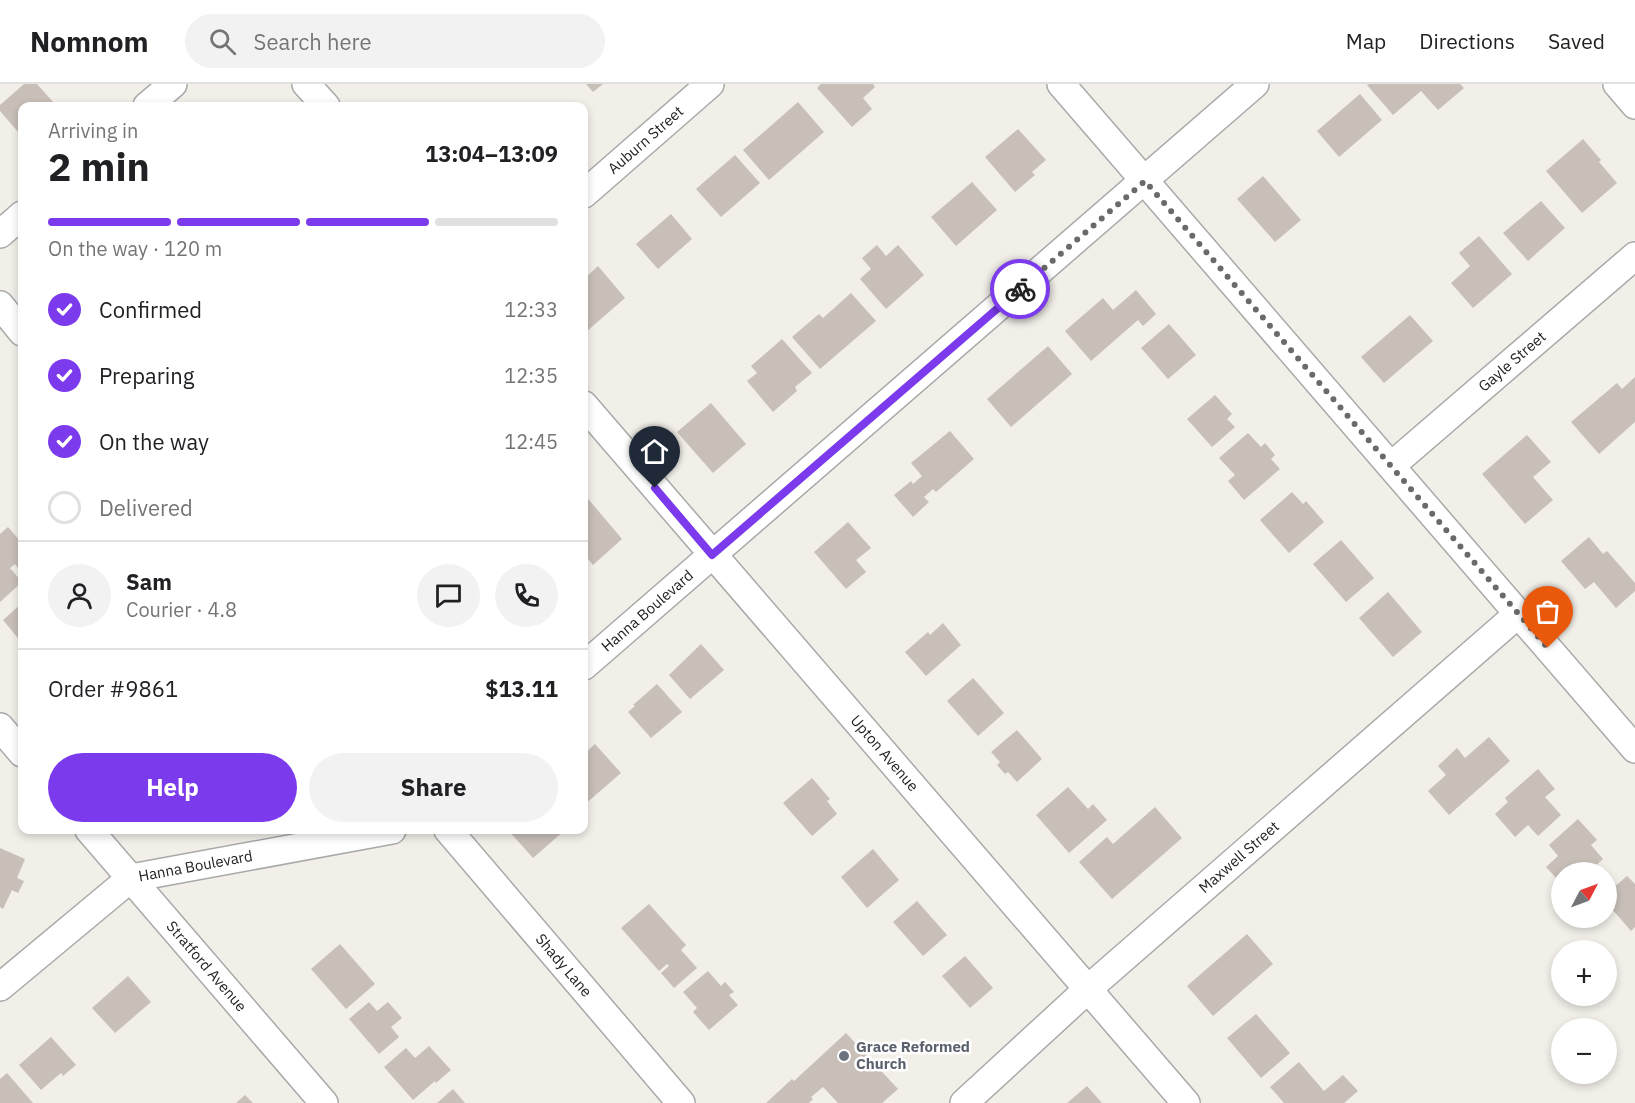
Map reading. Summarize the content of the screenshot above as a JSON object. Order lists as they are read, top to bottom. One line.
{"streets":{"street":["Auburn Street","Gayle Street","Hanna Boulevard","Upton Avenue","Maxwell Street","Stratford Avenue","Shady Lane"]},"crossings":[["Hanna Boulevard","Upton Avenue"],["Hanna Boulevard","Stratford Avenue"],["Upton Avenue","Maxwell Street"]],"places":["Grace Reformed Church"],"north":"top right","page":{"header":"Nomnom","search":"Search here","nav":["Map","Directions","Saved"],"heading":["2 min","Arriving in","13:04–13:09"],"panel":["Sam","Courier · 4.8","Order #9861","$13.11"],"bar":"On the way · 120 m","list":[["Confirmed","12:33"],["Preparing","12:35"],["On the way","12:45"],"Delivered"],"buttons":["Help","Share"],"map_buttons":["+","−"]}}
